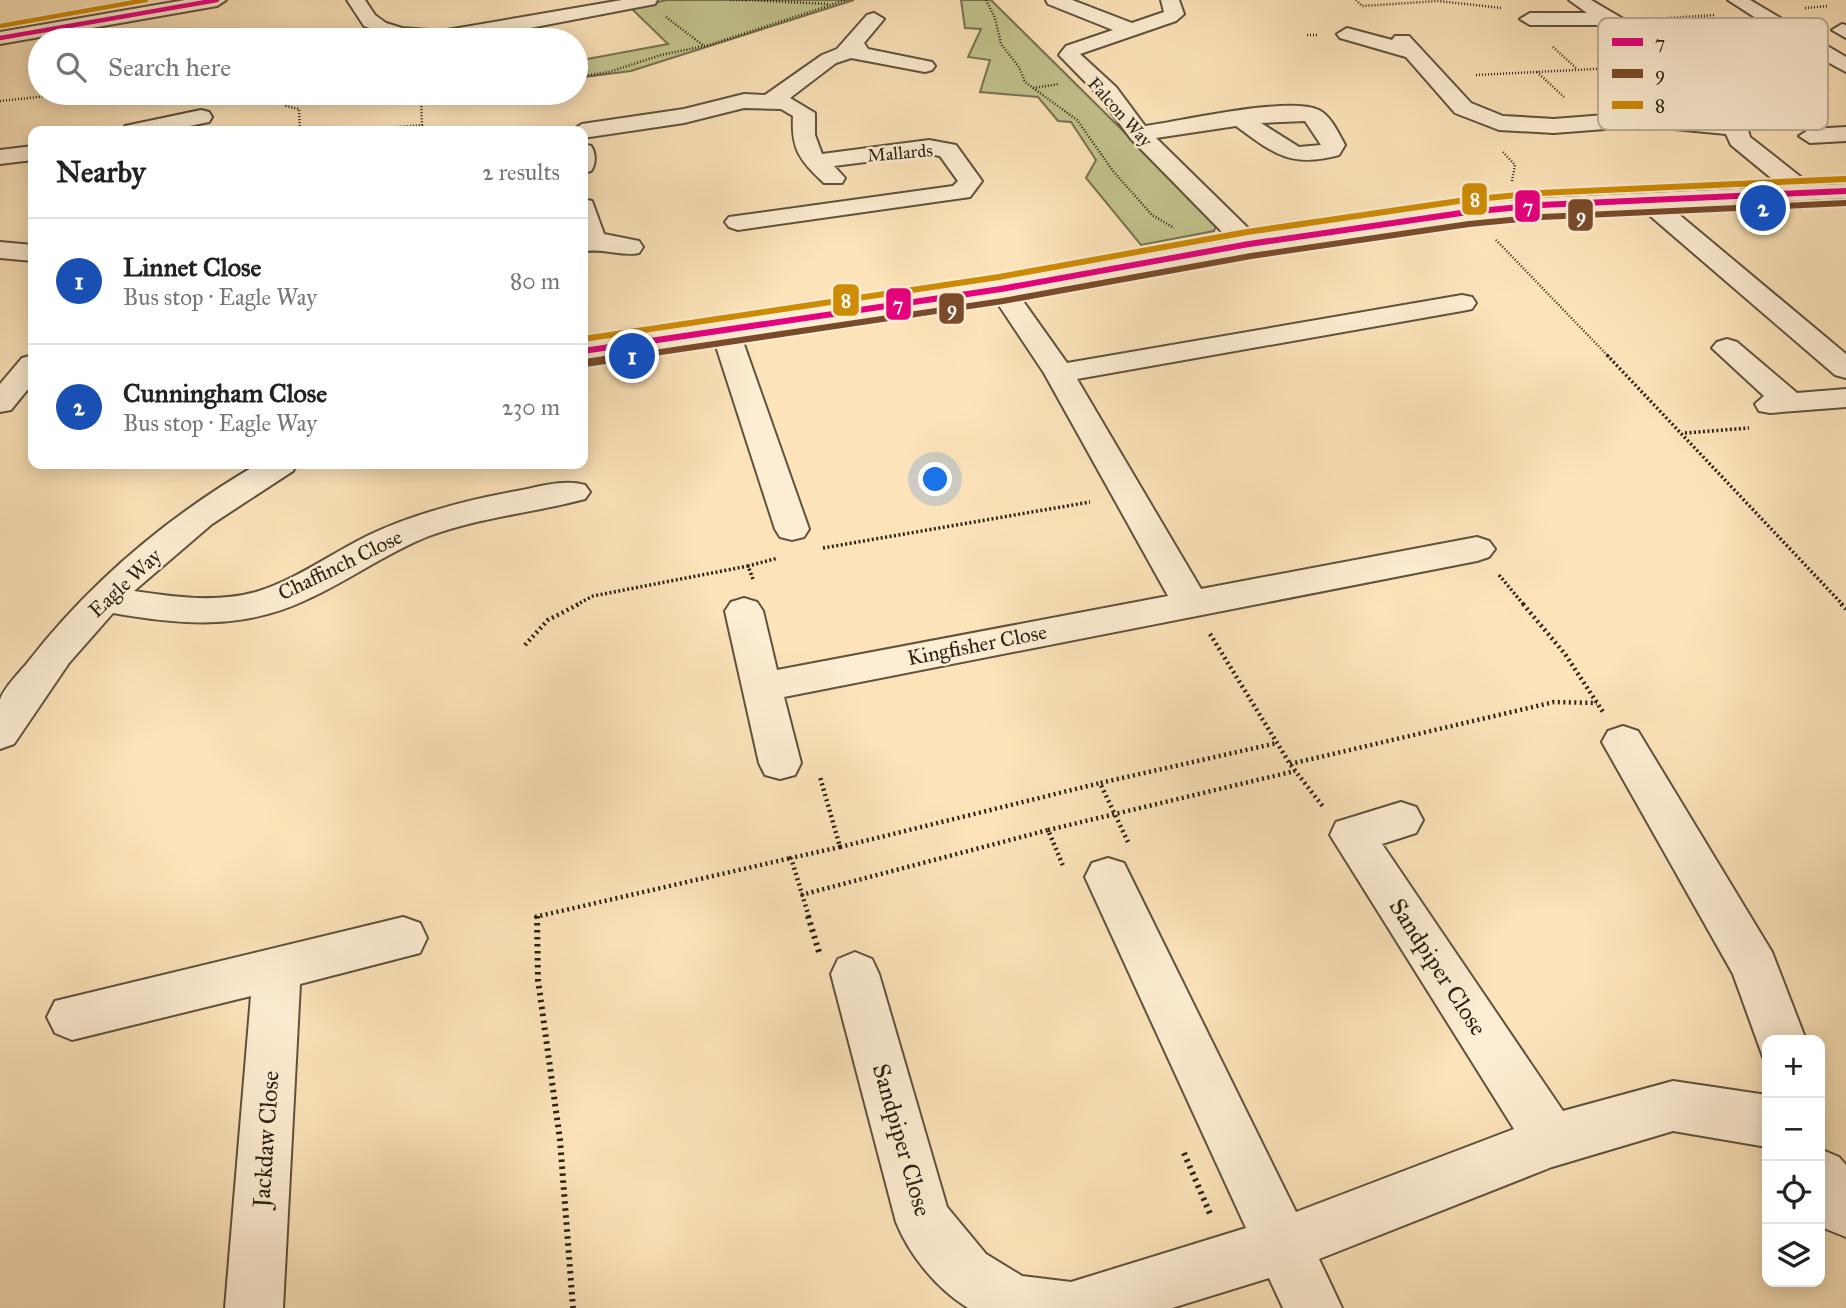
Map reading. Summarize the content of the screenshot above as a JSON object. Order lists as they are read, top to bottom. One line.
{"streets":{"street":["Falcon Way","Mallards","Chaffinch Close","Eagle Way","Kingfisher Close","Sandpiper Close","Jackdaw Close"]},"crossings":[["Chaffinch Close","Eagle Way"]],"lines":["transit line 7","transit line 8","transit line 9"],"legend":["7","9","8"],"page":{"search":"Search here","heading":["Nearby","2 results"],"pins":["2","1"],"list":[{"mark":"1","name":"Linnet Close","note":"Bus stop · Eagle Way","value":"80 m"},{"mark":"2","name":"Cunningham Close","note":"Bus stop · Eagle Way","value":"230 m"}],"map_buttons":["+","−"]}}
